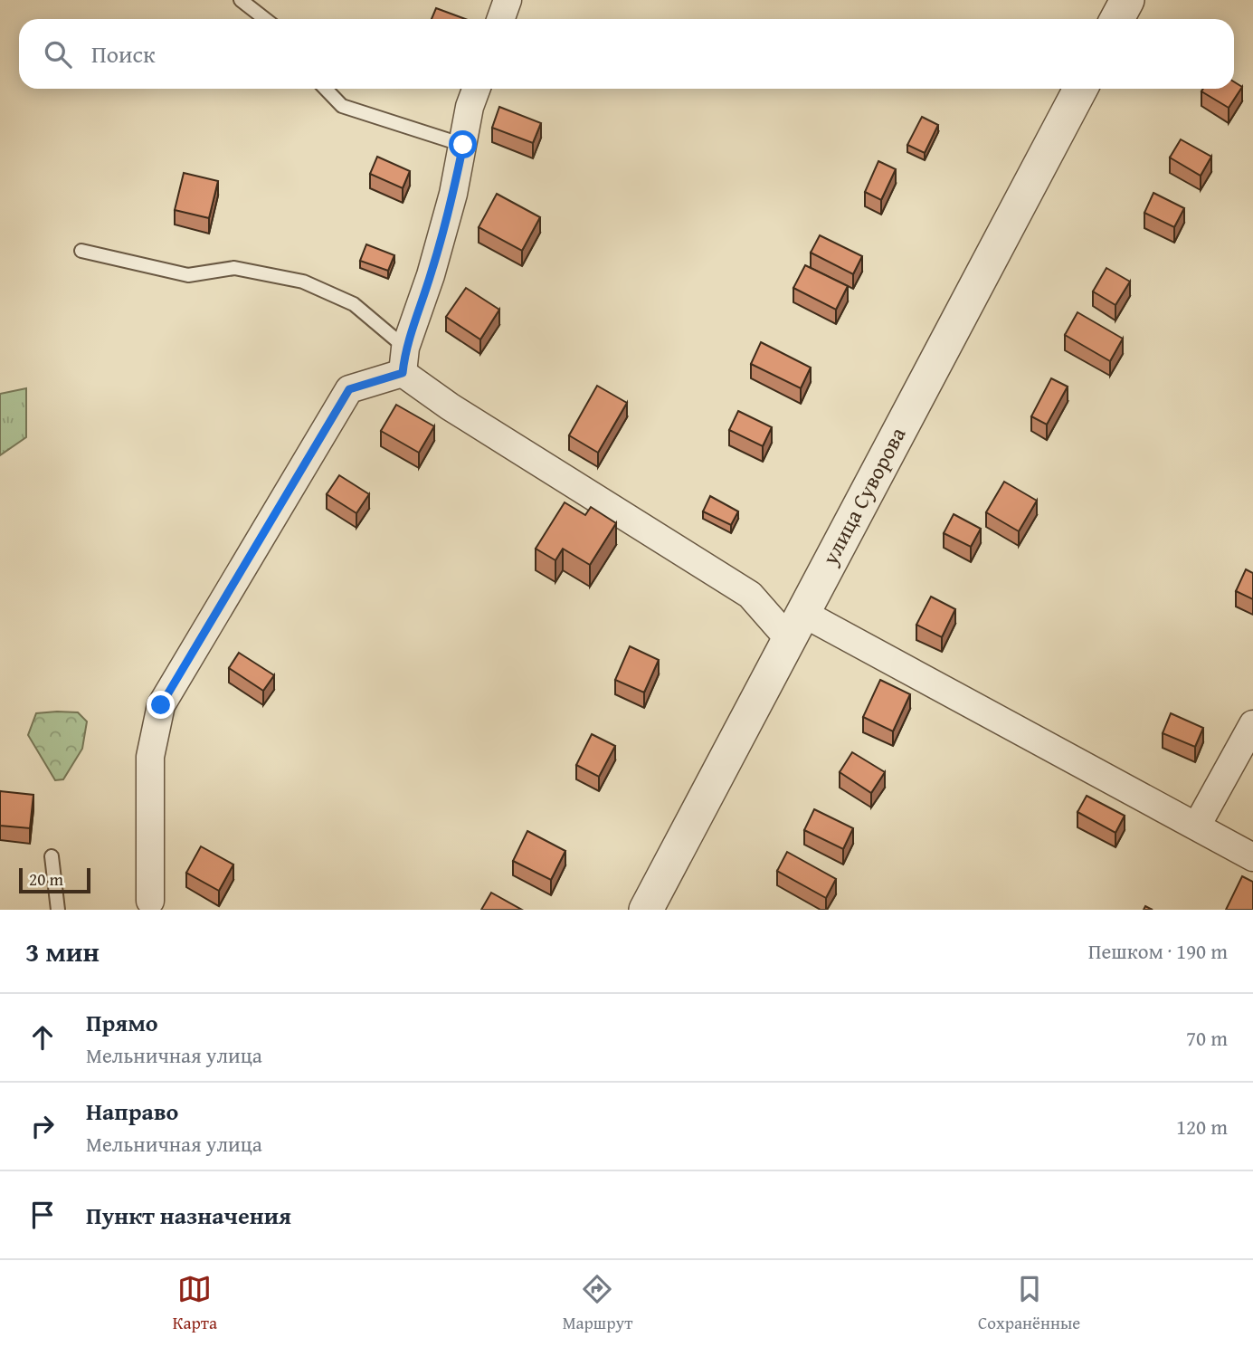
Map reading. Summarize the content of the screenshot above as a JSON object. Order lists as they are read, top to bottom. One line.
{"streets":{"street":["улица Суворова"]},"scale_bar":"20 m","page":{"search":"Поиск","scale":"20 m","heading":["3 мин","Пешком · 190 m"],"list":[["Прямо","Мельничная улица","70 m"],["Направо","Мельничная улица","120 m"],"Пункт назначения"],"nav":["Карта","Маршрут","Сохранённые"]}}
